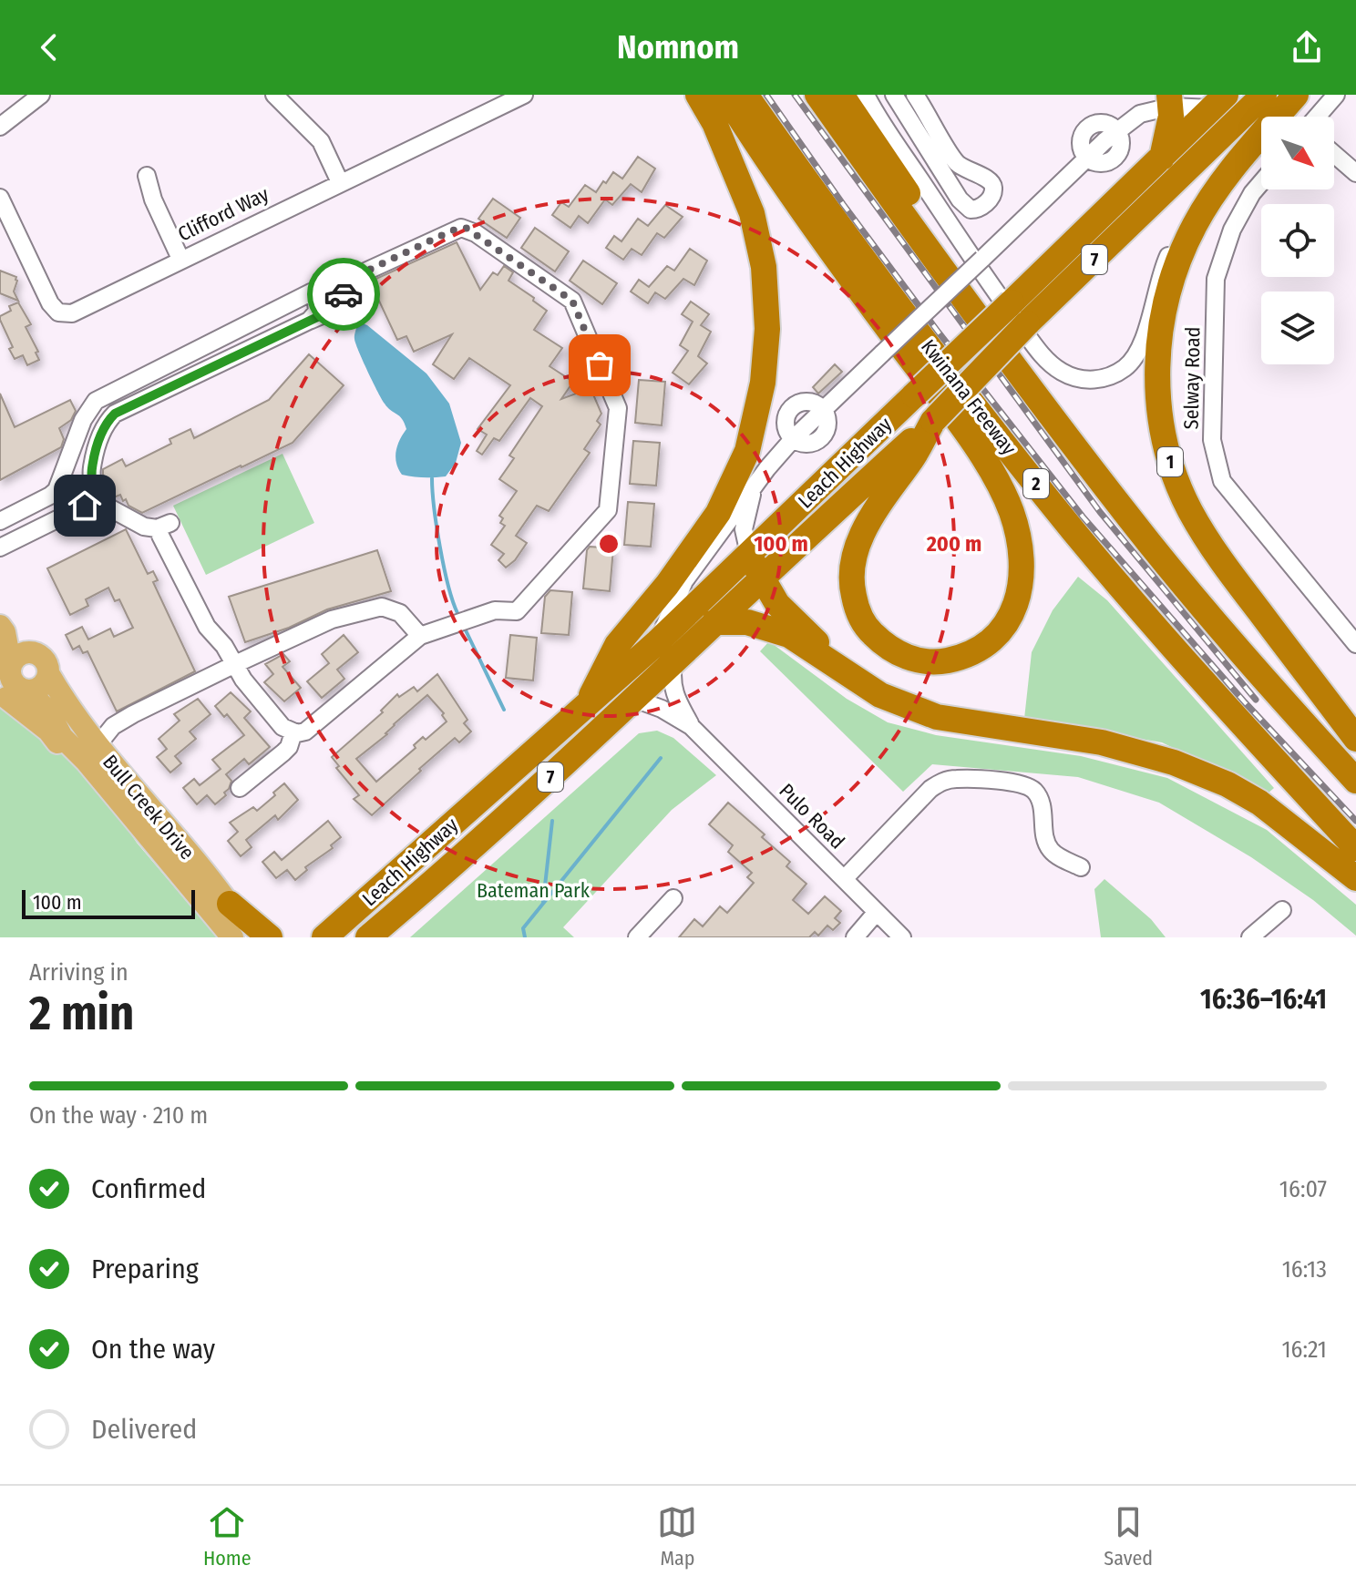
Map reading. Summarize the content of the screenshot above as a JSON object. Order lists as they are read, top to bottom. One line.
{"streets":{"highway":["7","Kwinana Freeway","1","Leach Highway","2"],"main road":["Bull Creek Drive"],"street":["Clifford Way","Selway Road","Pulo Road"]},"crossings":[["Leach Highway","Pulo Road"]],"parks":["Bateman Park"],"scale_bar":"100 m","north":"bottom right","page":{"header":"Nomnom","scale":"100 m","heading":["2 min","Arriving in","16:36–16:41"],"bar":"On the way · 210 m","list":[["Confirmed","16:07"],["Preparing","16:13"],["On the way","16:21"],"Delivered"],"tabs":["Home","Map","Saved"]},"rings":["100 m","200 m"]}
